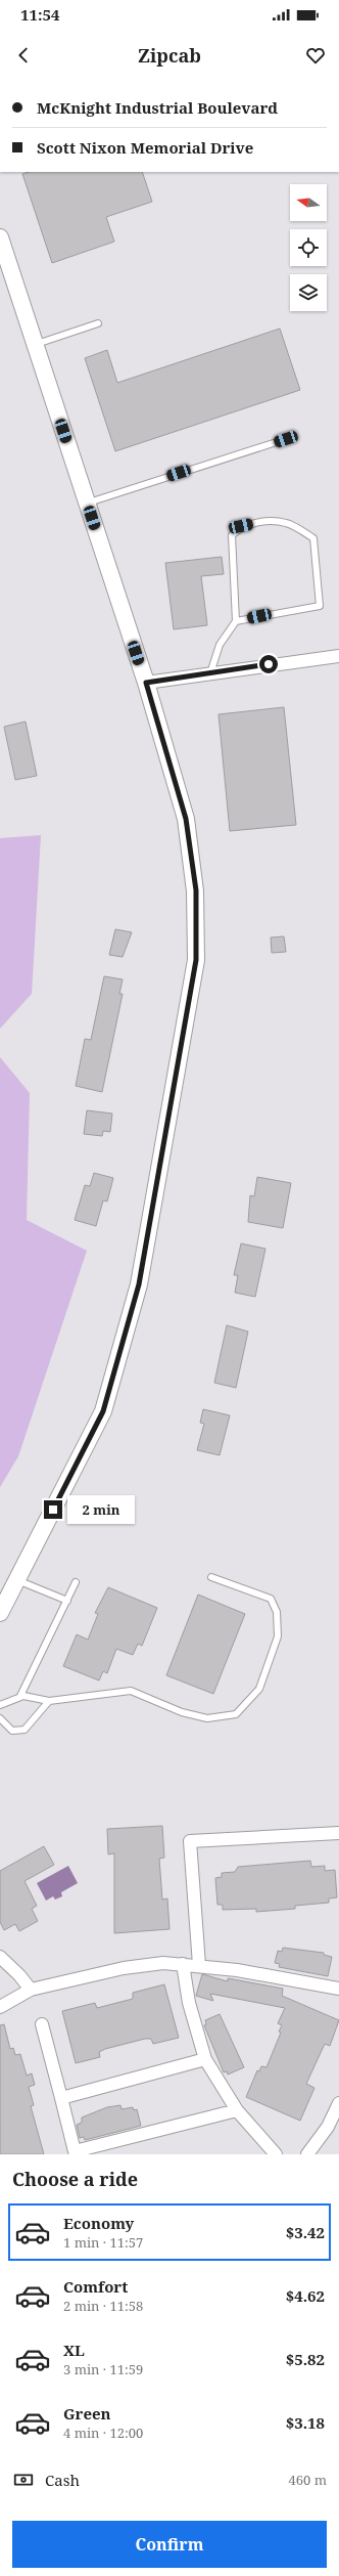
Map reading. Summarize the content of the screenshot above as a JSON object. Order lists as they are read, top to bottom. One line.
{"north":"left","page":{"status":"11:54","header":"Zipcab","banner":["McKnight Industrial Boulevard","Scott Nixon Memorial Drive"],"bubble":"2 min","heading":"Choose a ride","list":[{"name":"Economy","note":"1 min · 11:57","value":"$3.42"},{"name":"Comfort","note":"2 min · 11:58","value":"$4.62"},{"name":"XL","note":"3 min · 11:59","value":"$5.82"},{"name":"Green","note":"4 min · 12:00","value":"$3.18"}],"pay":["Cash","460 m"],"buttons":"Confirm"}}
